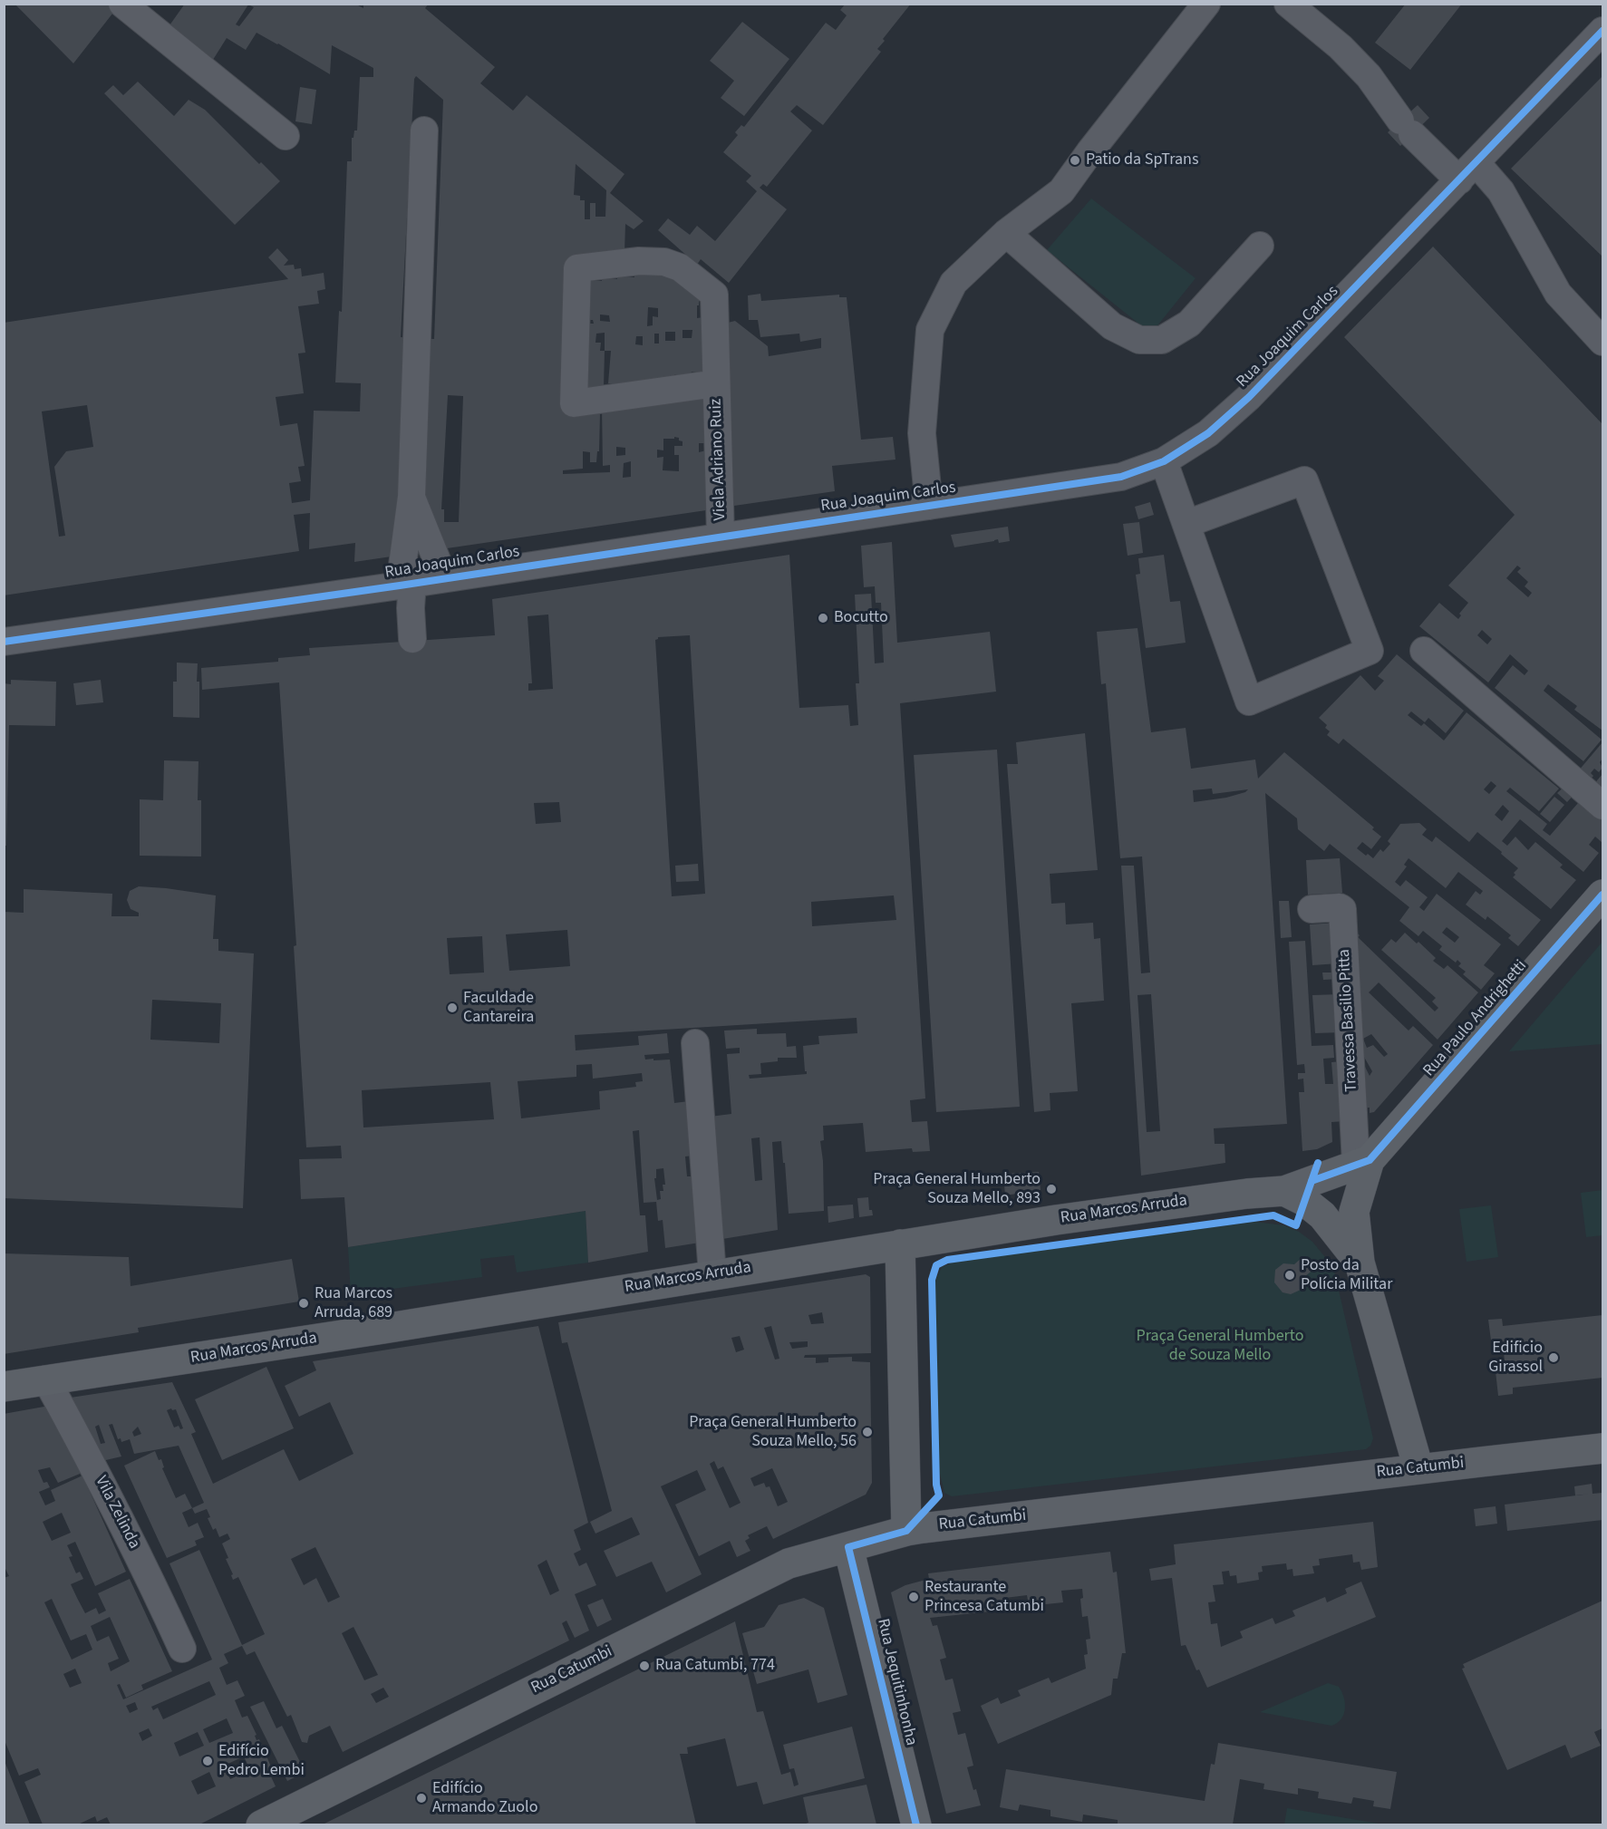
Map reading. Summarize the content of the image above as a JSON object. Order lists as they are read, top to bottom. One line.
{"streets":{"main road":["Rua Paulo Andrighetti","Rua Marcos Arruda","Rua Catumbi","Rua Jequitinhonha"],"street":["Rua Joaquim Carlos","Viela Adriano Ruiz","Travessa Basilio Pitta","Vila Zelinda"]},"crossings":[["Rua Joaquim Carlos","Viela Adriano Ruiz"],["Rua Paulo Andrighetti","Travessa Basilio Pitta"],["Rua Paulo Andrighetti","Rua Marcos Arruda"],["Travessa Basilio Pitta","Rua Marcos Arruda"],["Rua Marcos Arruda","Vila Zelinda"],["Rua Catumbi","Rua Jequitinhonha"]],"parks":["Praça General Humberto de Souza Mello"],"places":["Patio da SpTrans","Bocutto","Faculdade Cantareira","Praça General Humberto Souza Mello, 893","Posto da Polícia Militar","Rua Marcos Arruda, 689","Edificio Girassol","Praça General Humberto Souza Mello, 56","Restaurante Princesa Catumbi","Rua Catumbi, 774","Edifício Pedro Lembi","Edifício Armando Zuolo"]}
